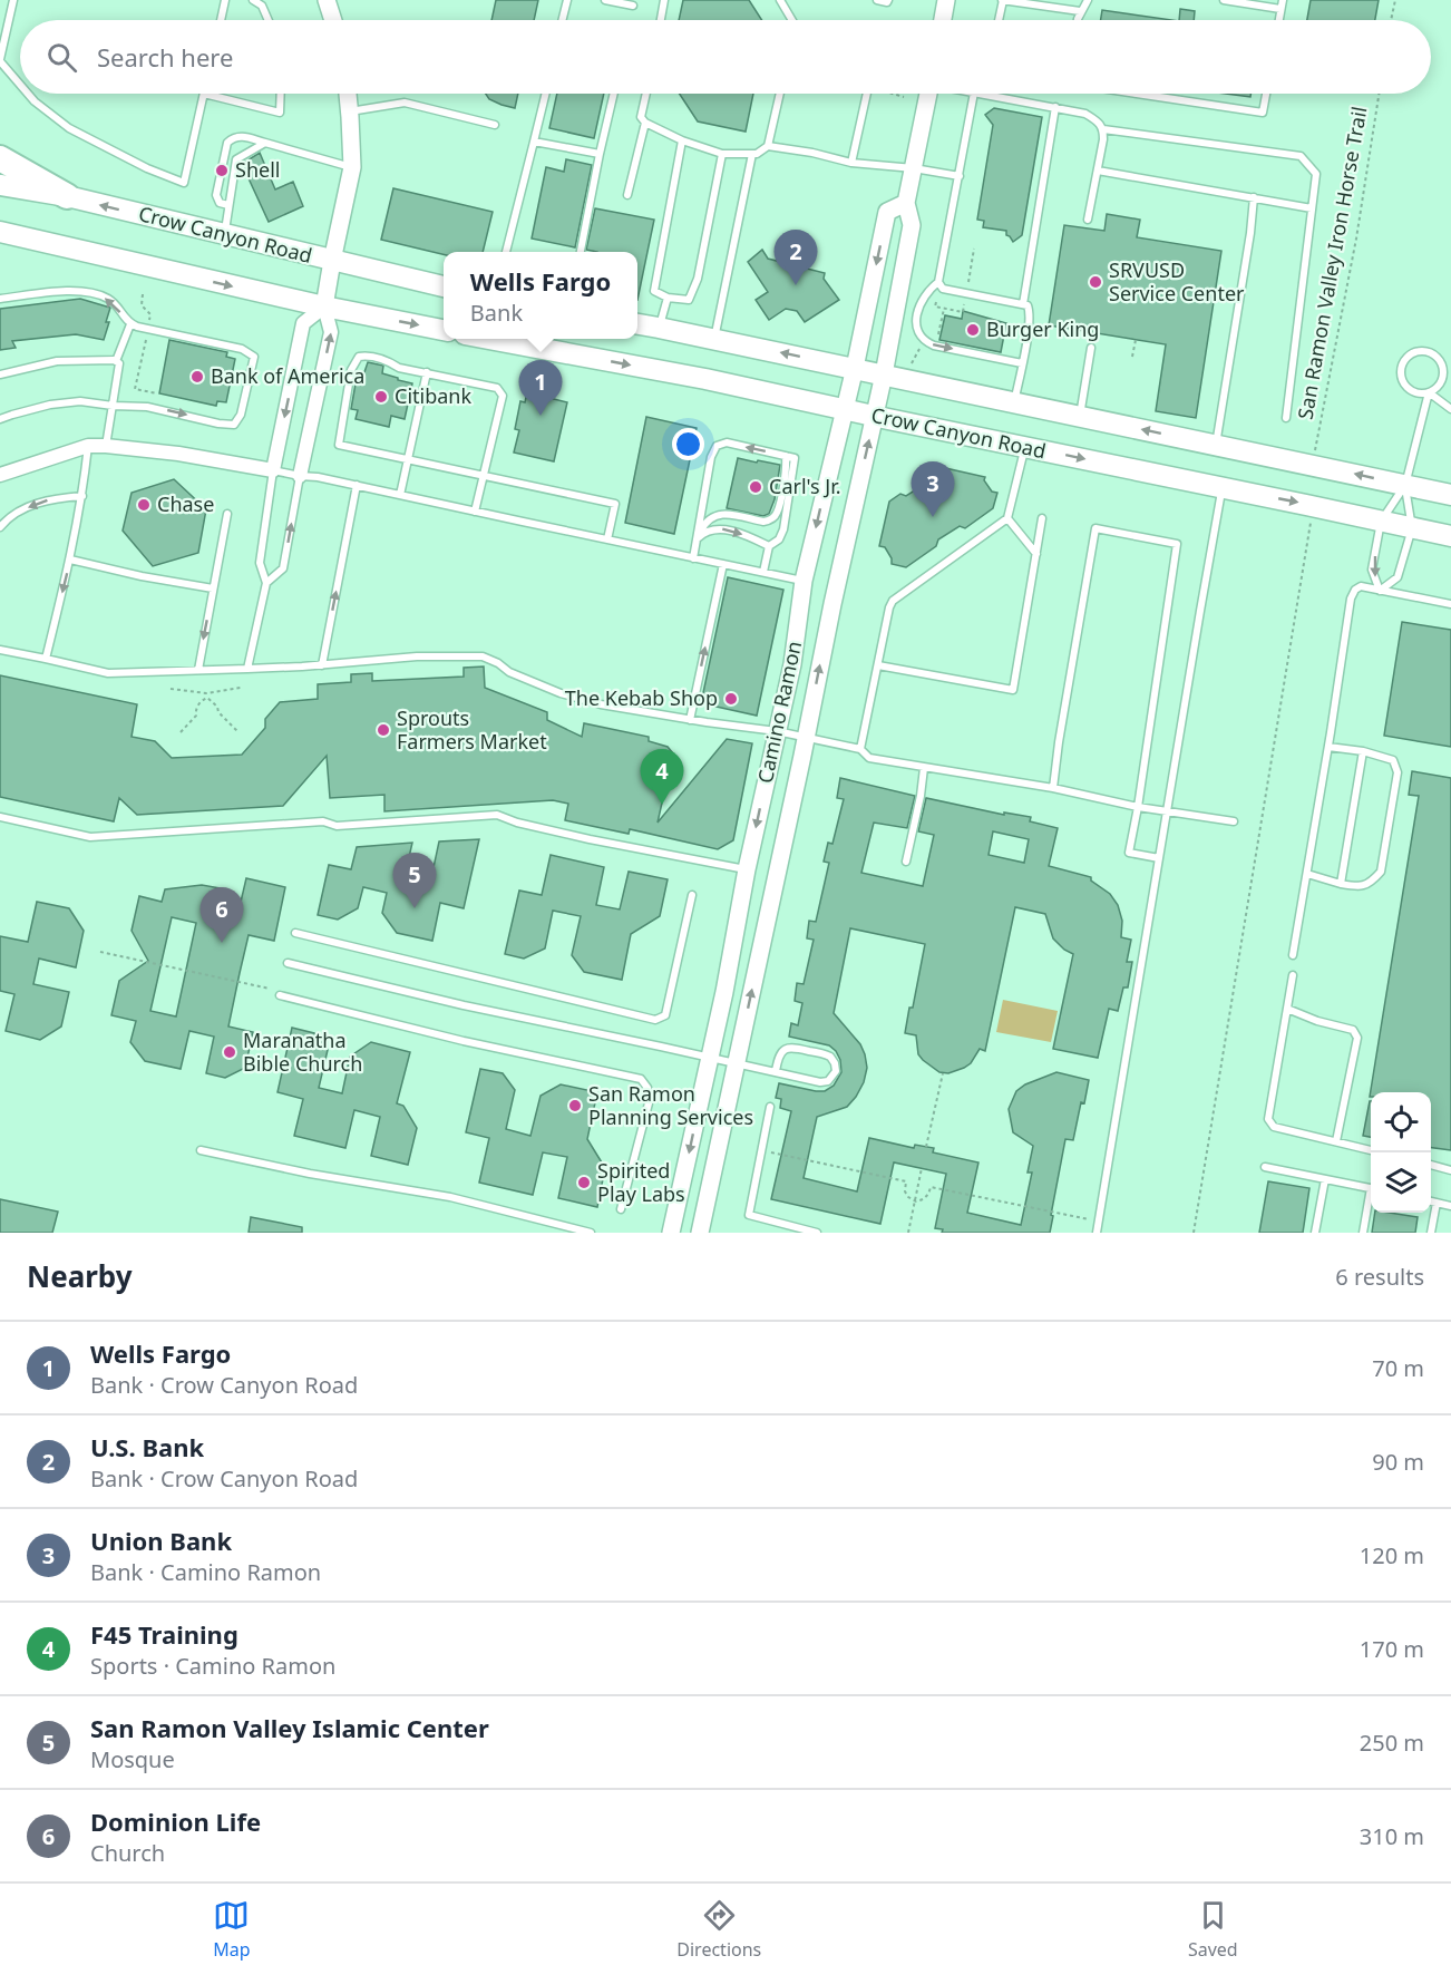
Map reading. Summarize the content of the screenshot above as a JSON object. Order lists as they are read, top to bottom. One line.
{"streets":{"main road":["Crow Canyon Road"],"street":["Camino Ramon"],"path":["San Ramon Valley Iron Horse Trail"]},"crossings":[["Crow Canyon Road","San Ramon Valley Iron Horse Trail"],["Crow Canyon Road","Camino Ramon"]],"places":["Shell","SRVUSD Service Center","Burger King","Bank of America","Citibank","Carl's Jr.","Chase","The Kebab Shop","Sprouts Farmers Market","Maranatha Bible Church","San Ramon Planning Services","Spirited Play Labs"],"page":{"search":"Search here","pins":["2","1","3","4","5","6"],"popup":["Wells Fargo","Bank"],"heading":["Nearby","6 results"],"list":[{"mark":"1","name":"Wells Fargo","note":"Bank · Crow Canyon Road","value":"70 m"},{"mark":"2","name":"U.S. Bank","note":"Bank · Crow Canyon Road","value":"90 m"},{"mark":"3","name":"Union Bank","note":"Bank · Camino Ramon","value":"120 m"},{"mark":"4","name":"F45 Training","note":"Sports · Camino Ramon","value":"170 m"},{"mark":"5","name":"San Ramon Valley Islamic Center","note":"Mosque","value":"250 m"},{"mark":"6","name":"Dominion Life","note":"Church","value":"310 m"}],"nav":["Map","Directions","Saved"]}}
